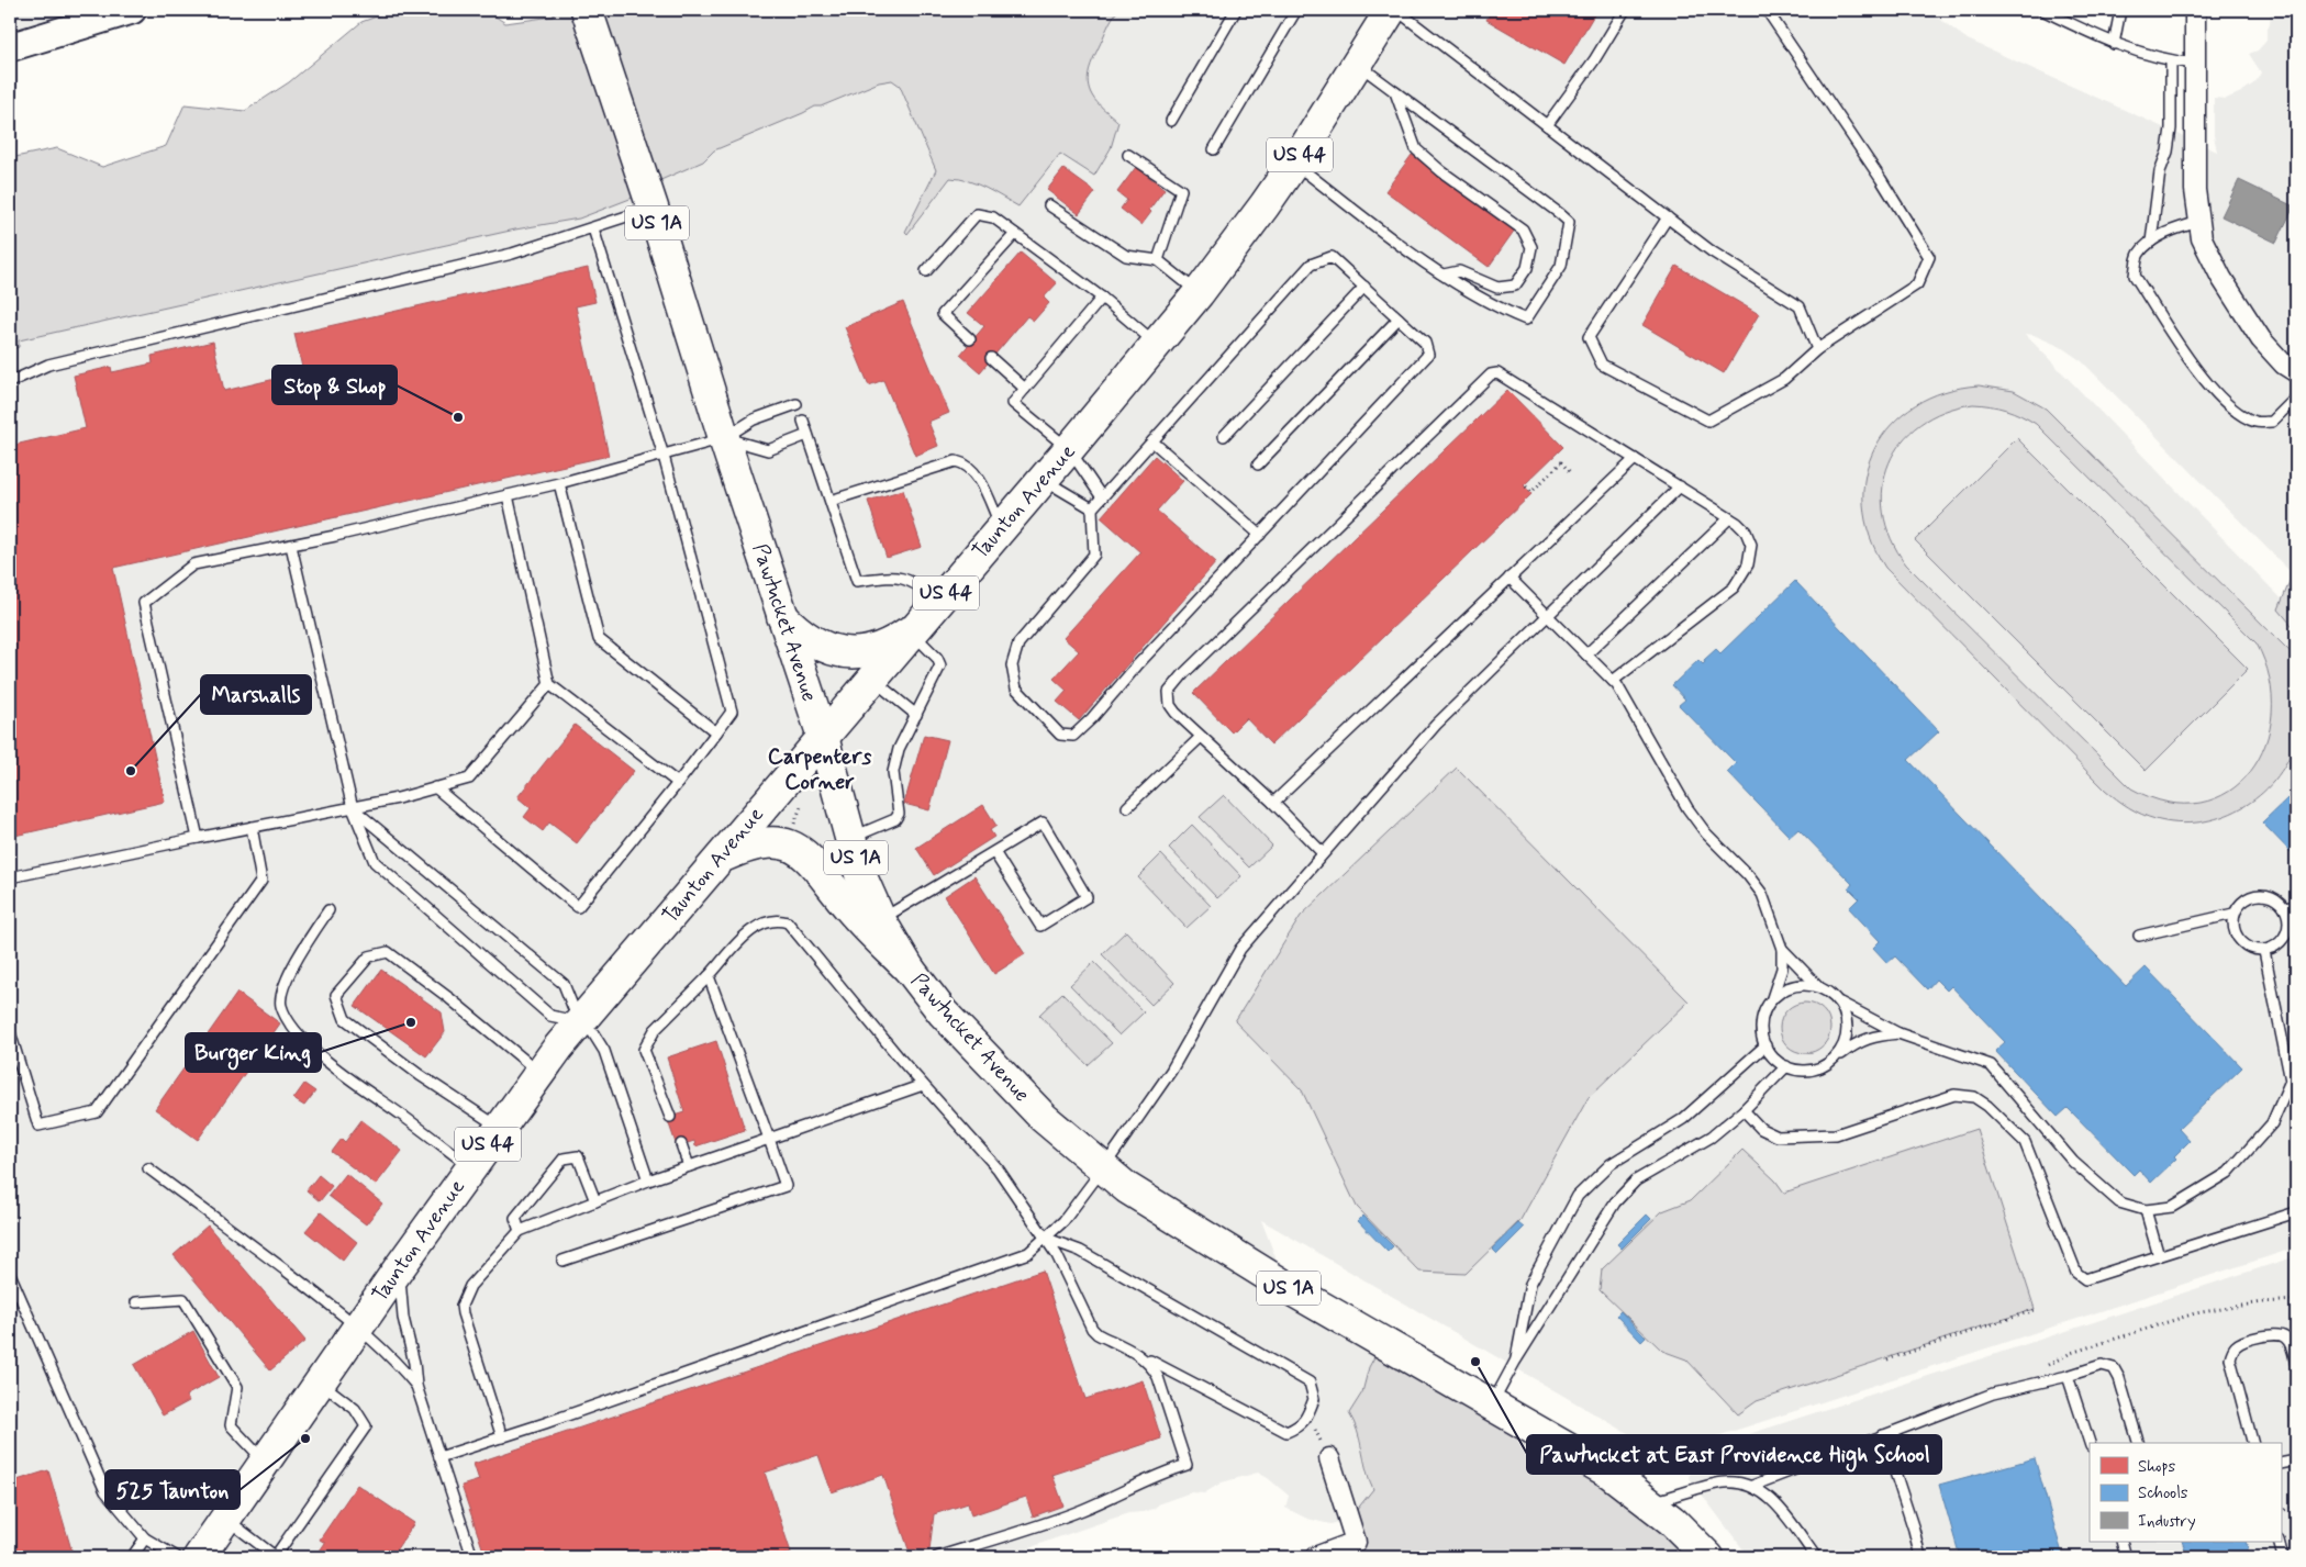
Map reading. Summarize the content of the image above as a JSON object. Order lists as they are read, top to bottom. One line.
{"streets":{"main road":["US 44","US 1A","Taunton Avenue","Pawtucket Avenue"]},"crossings":[["Taunton Avenue","Pawtucket Avenue"]],"districts":["Carpenters Corner"],"places":["Stop & Shop","Marshalls","Burger King","Pawtucket at East Providence High School","525 Taunton"],"legend":["Shops","Schools","Industry"]}
